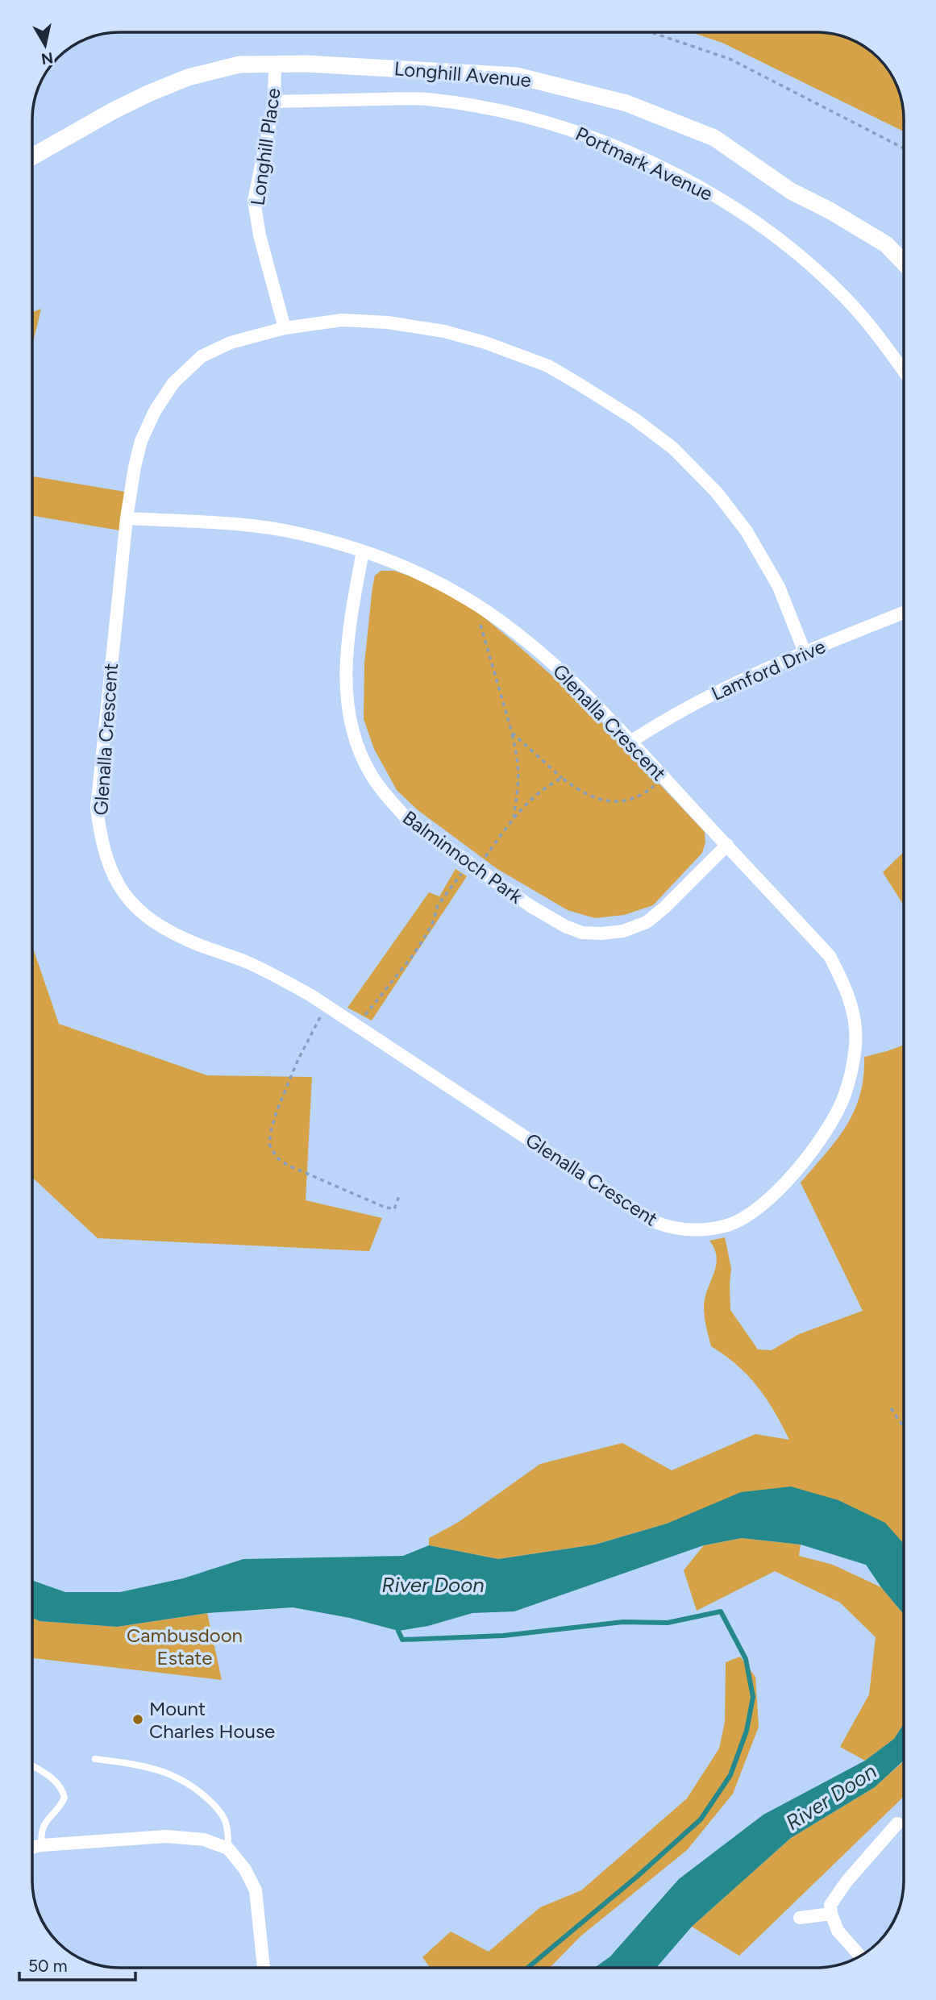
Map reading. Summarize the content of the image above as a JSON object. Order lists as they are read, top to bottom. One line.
{"streets":{"street":["Longhill Avenue","Longhill Place","Portmark Avenue","Lamford Drive","Glenalla Crescent","Balminnoch Park"]},"crossings":[["Longhill Avenue","Longhill Place"],["Longhill Place","Portmark Avenue"],["Lamford Drive","Glenalla Crescent"],["Glenalla Crescent","Balminnoch Park"]],"water":["River Doon"],"parks":["Cambusdoon Estate"],"places":["Mount Charles House"],"scale_bar":"50 m","north":"bottom"}
